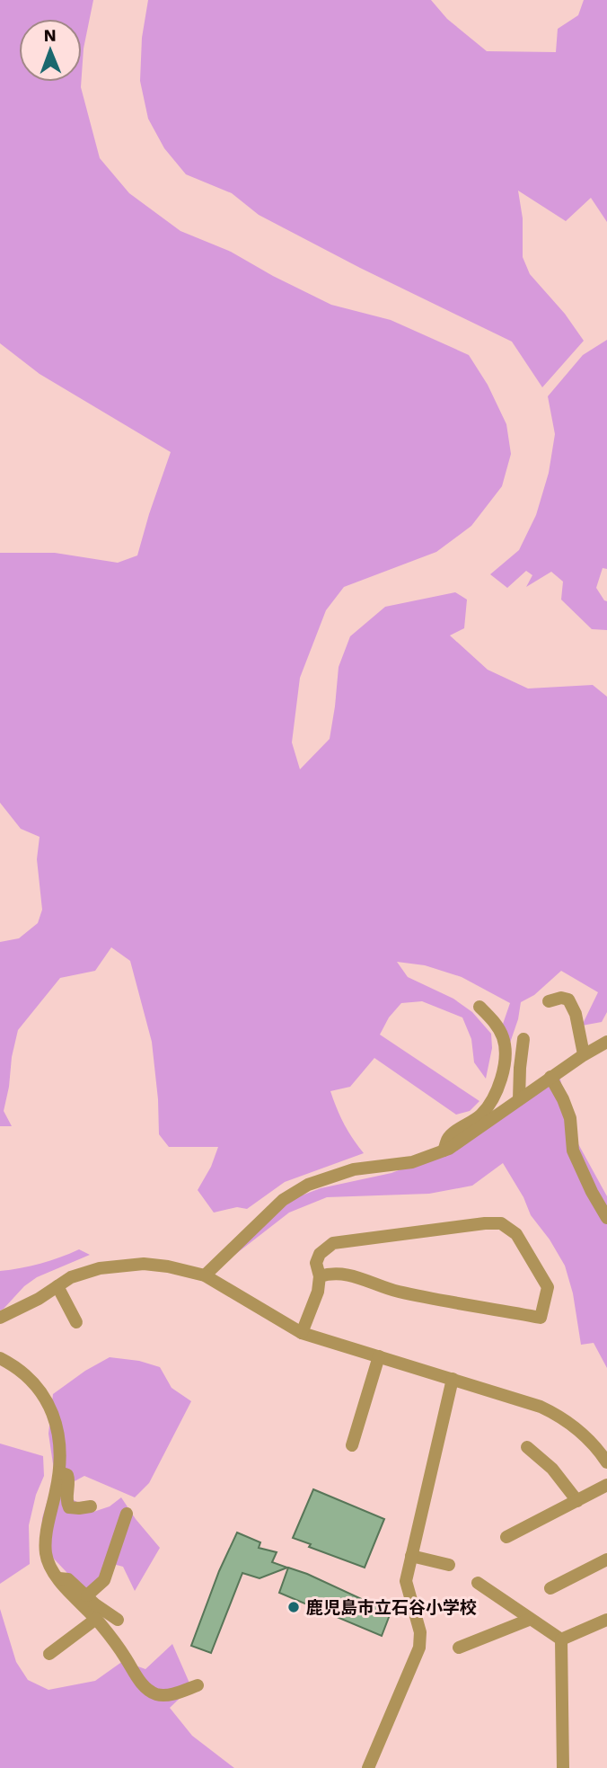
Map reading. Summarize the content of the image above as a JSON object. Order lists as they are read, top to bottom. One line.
{"places":["鹿児島市立石谷小学校"],"north":"top"}
